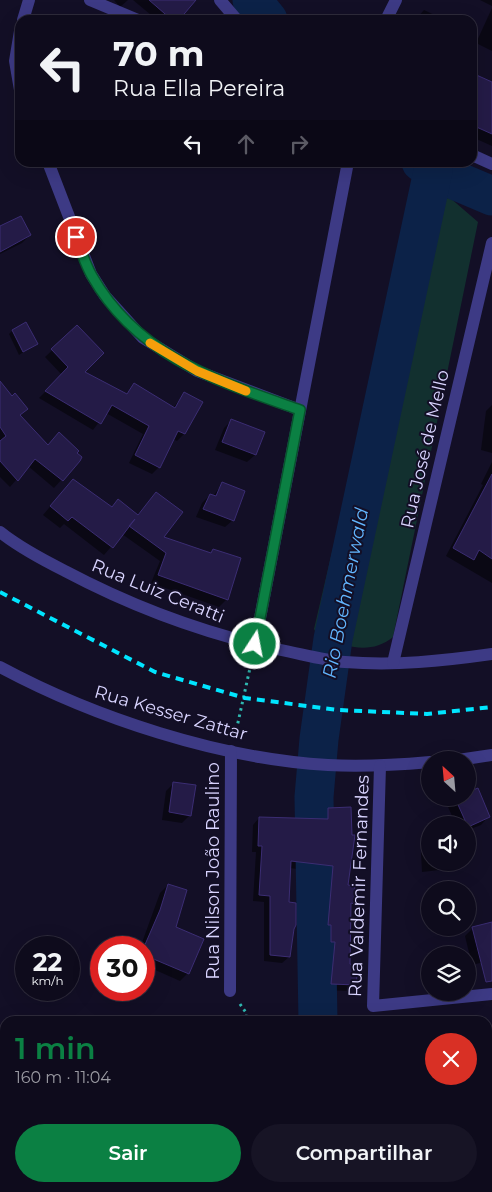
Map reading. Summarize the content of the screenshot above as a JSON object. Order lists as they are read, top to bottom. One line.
{"streets":{"street":["Rua José de Mello","Rua Luiz Ceratti","Rua Kesser Zattar","Rua Nilson João Raulino","Rua Valdemir Fernandes"]},"crossings":[["Rua José de Mello","Rua Luiz Ceratti"],["Rua Kesser Zattar","Rua Nilson João Raulino"],["Rua Kesser Zattar","Rua Valdemir Fernandes"]],"water":["Rio Boehmerwald"],"north":"top left","page":{"turn":["70 m","Rua Ella Pereira"],"speed":"22 km/h","limit":"30","heading":["1 min","160 m · 11:04"],"buttons":["Sair","Compartilhar"]}}
